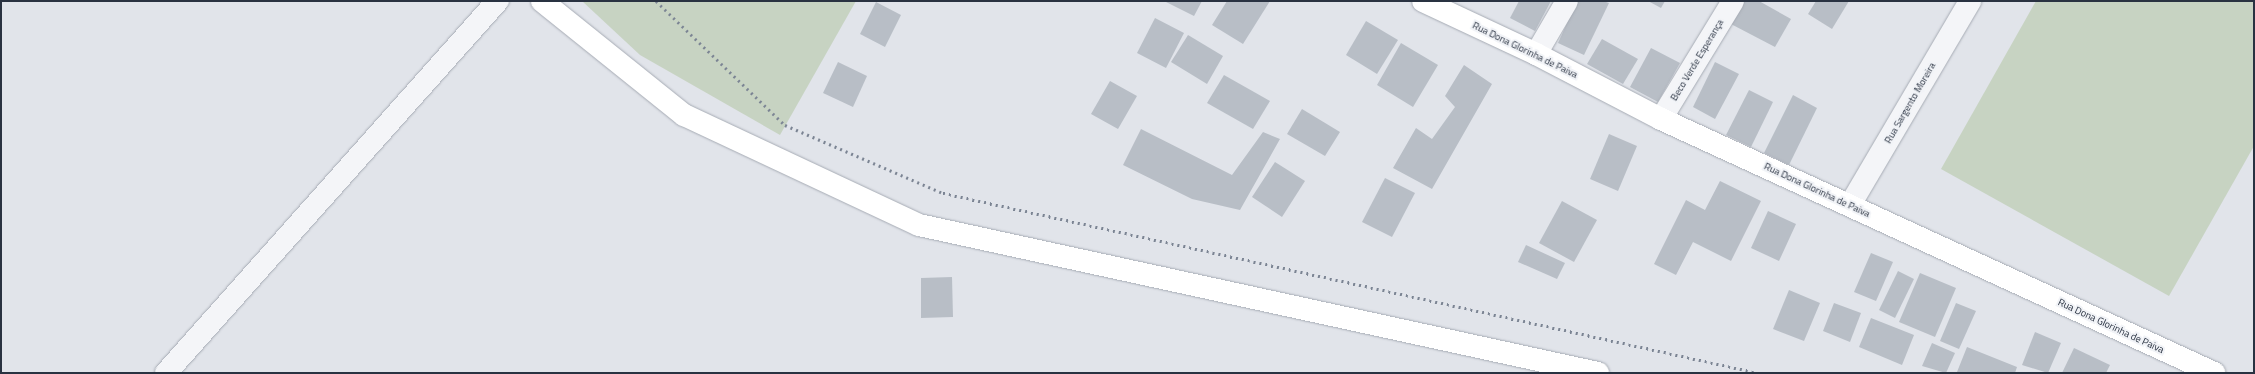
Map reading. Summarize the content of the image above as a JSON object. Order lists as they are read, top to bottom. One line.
{"streets":{"street":["Rua Dona Glorinha de Paiva","Beco Verde Esperança","Rua Sargento Moreira"]},"crossings":[["Rua Dona Glorinha de Paiva","Beco Verde Esperança"],["Rua Dona Glorinha de Paiva","Rua Sargento Moreira"]]}
